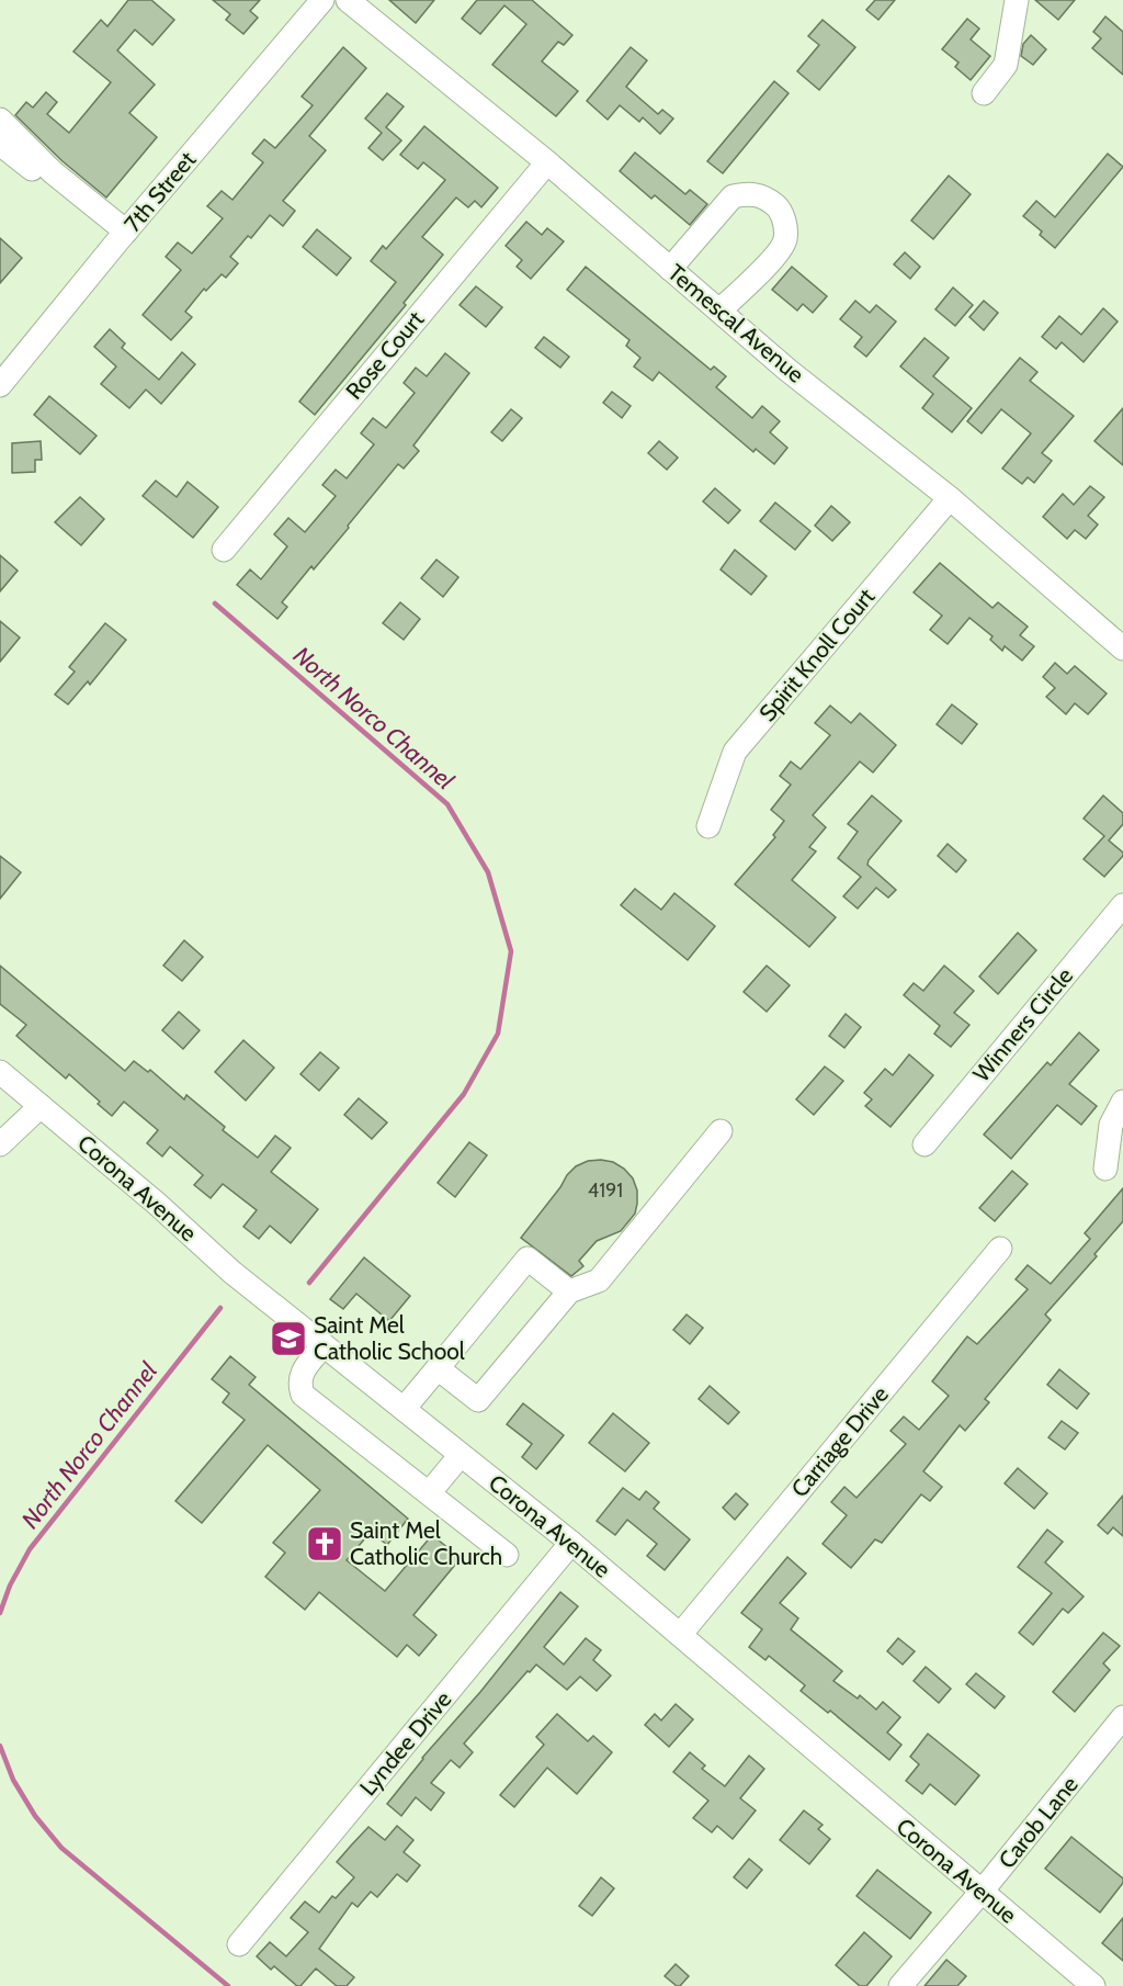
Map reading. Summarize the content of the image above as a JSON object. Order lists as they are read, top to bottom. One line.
{"streets":{"street":["7th Street","Temescal Avenue","Rose Court","Spirit Knoll Court","Winners Circle","Corona Avenue","Carriage Drive","Lyndee Drive","Carob Lane"]},"crossings":[["Temescal Avenue","Rose Court"],["Temescal Avenue","Spirit Knoll Court"],["Corona Avenue","Carriage Drive"],["Corona Avenue","Lyndee Drive"],["Corona Avenue","Carob Lane"]],"water":["North Norco Channel"],"places":{"school or university":["Saint Mel Catholic School"],"church":["Saint Mel Catholic Church"]},"house_numbers":["4191"]}
